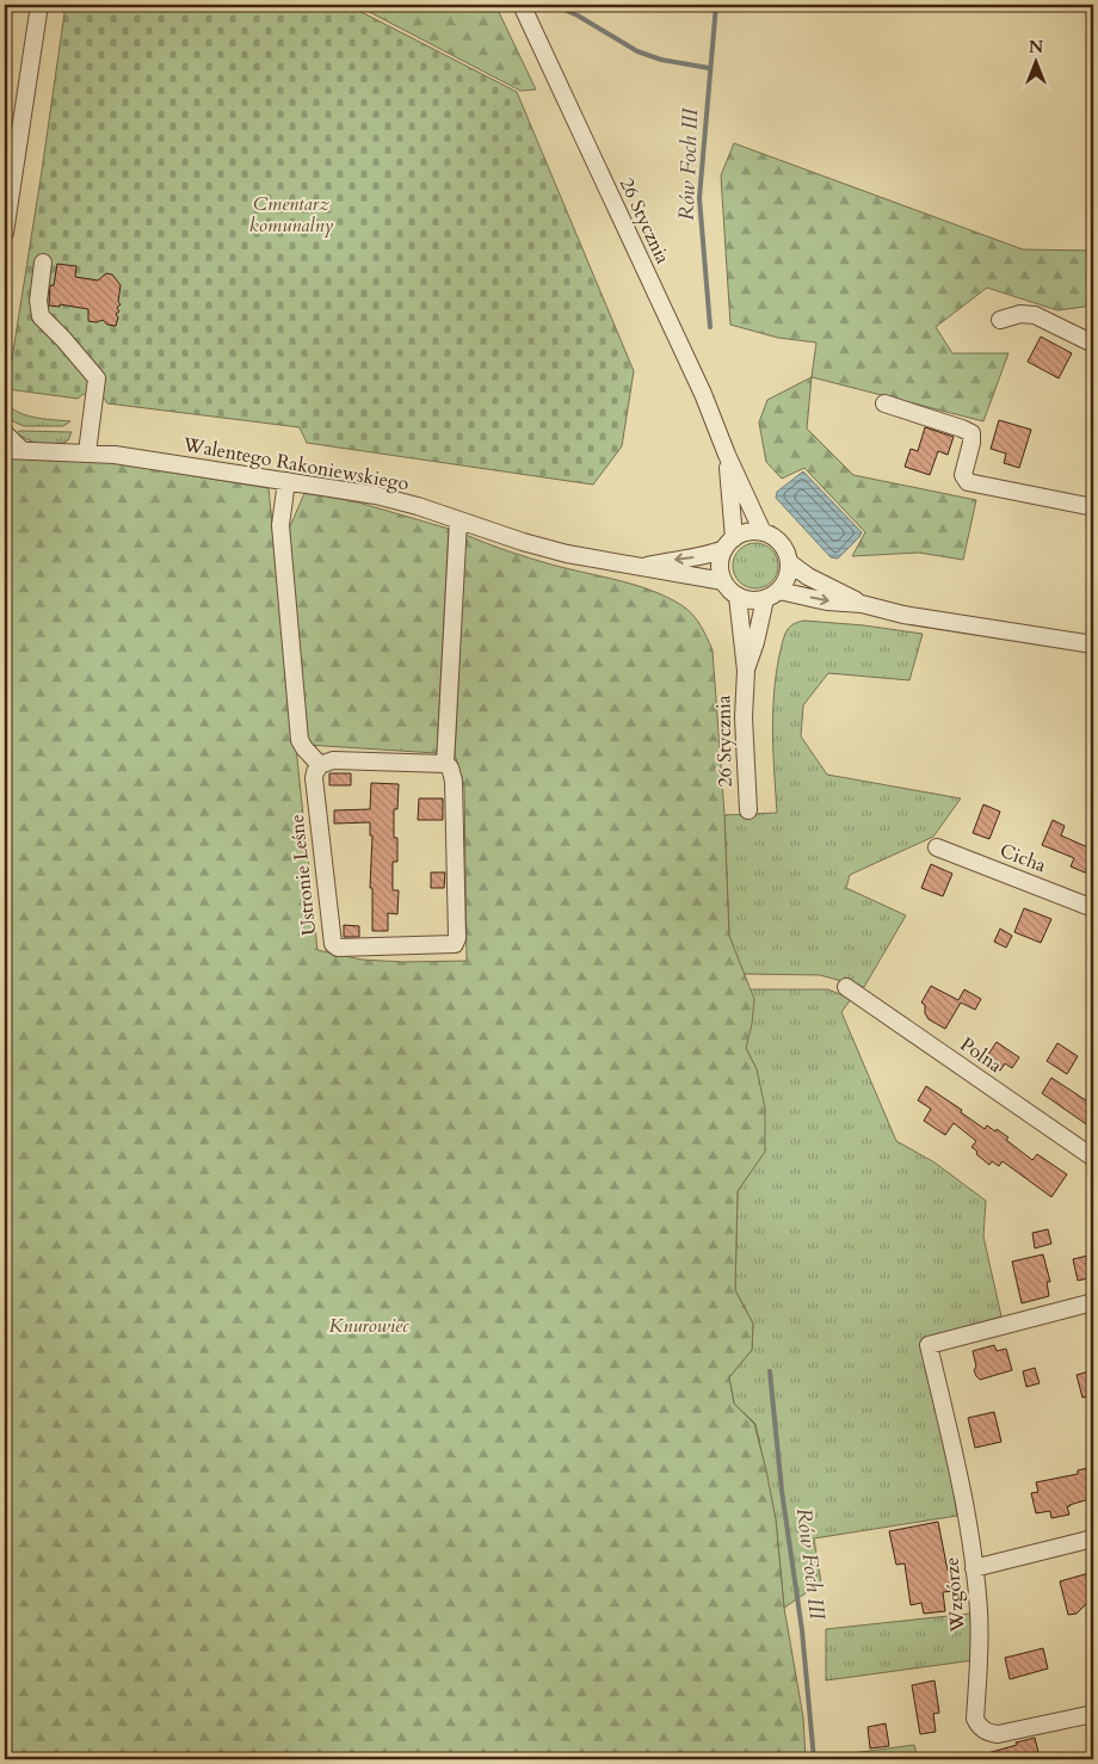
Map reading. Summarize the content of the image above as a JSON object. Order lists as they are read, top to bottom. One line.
{"streets":{"street":["26 Stycznia","Walentego Rakoniewskiego","Cicha","Ustronie Leśne","Polna","Wzgórze"]},"crossings":[["26 Stycznia","Walentego Rakoniewskiego"],["Walentego Rakoniewskiego","Ustronie Leśne"]],"water":["Rów Foch III"],"parks":["Cmentarz komunalny","Knurowiec"],"north":"top"}
